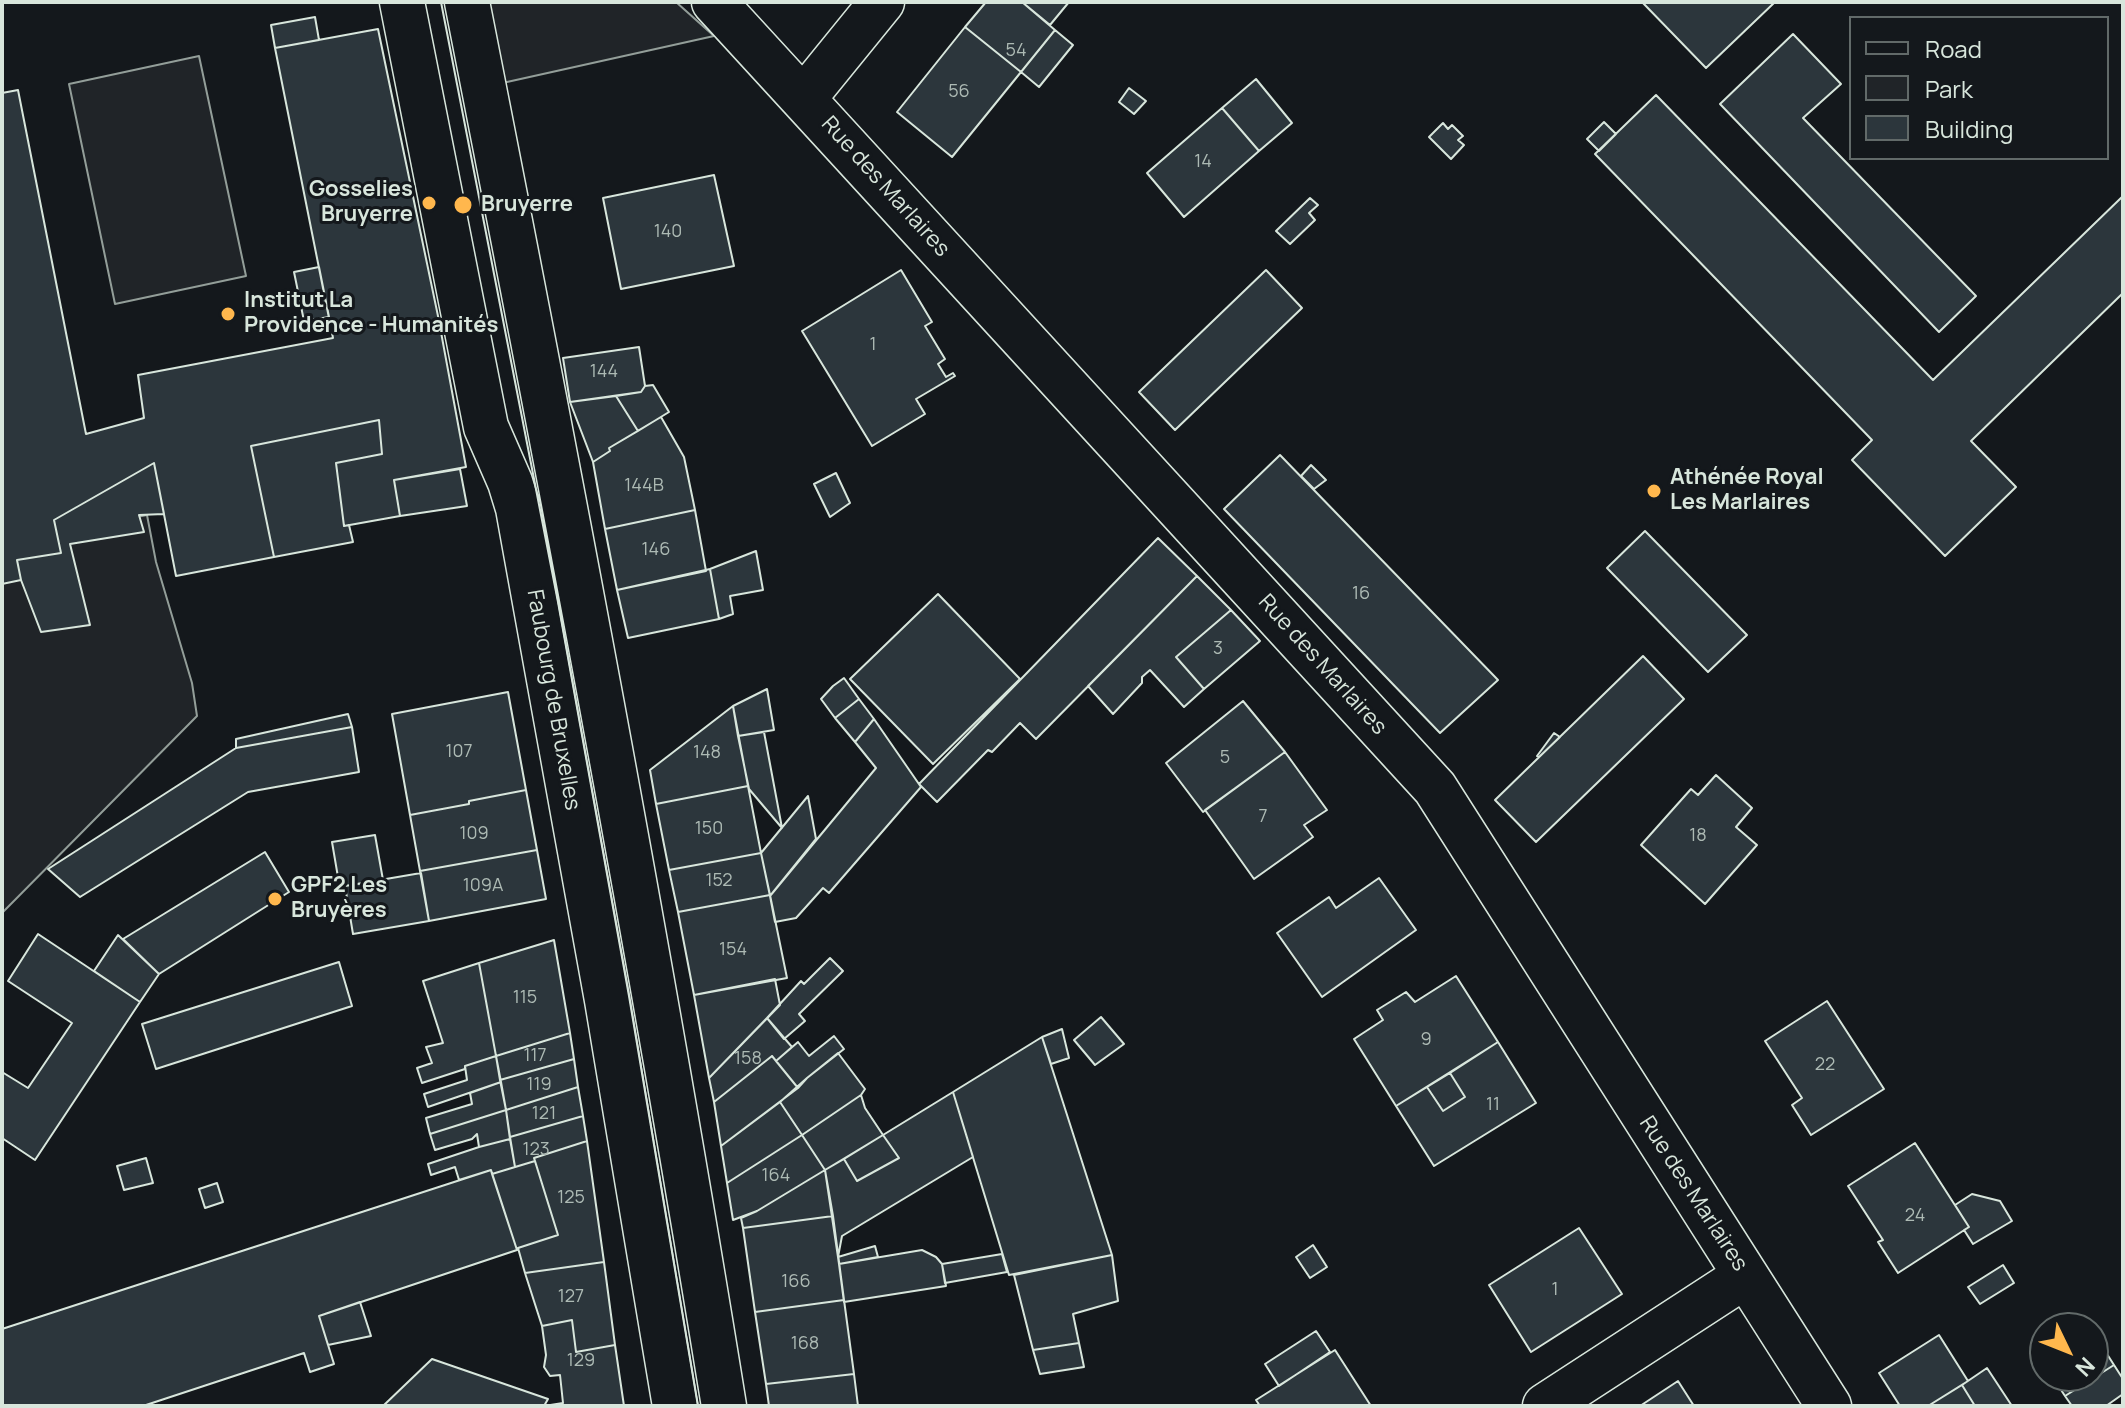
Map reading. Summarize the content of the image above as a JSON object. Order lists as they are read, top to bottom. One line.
{"streets":{"street":["Rue des Marlaires","Faubourg de Bruxelles"]},"places":["Gosselies Bruyerre","Bruyerre","Institut La Providence - Humanités","Athénée Royal Les Marlaires","GPF2 Les Bruyères"],"house_numbers":["54","56","14","140","1","144","144B","146","16","3","107","148","5","7","150","109","18","152","109A","154","115","9","117","158","22","119","11","121","123","164","125","24","166","1","127","168","129"],"legend":["Road","Park","Building"],"north":"bottom right"}
